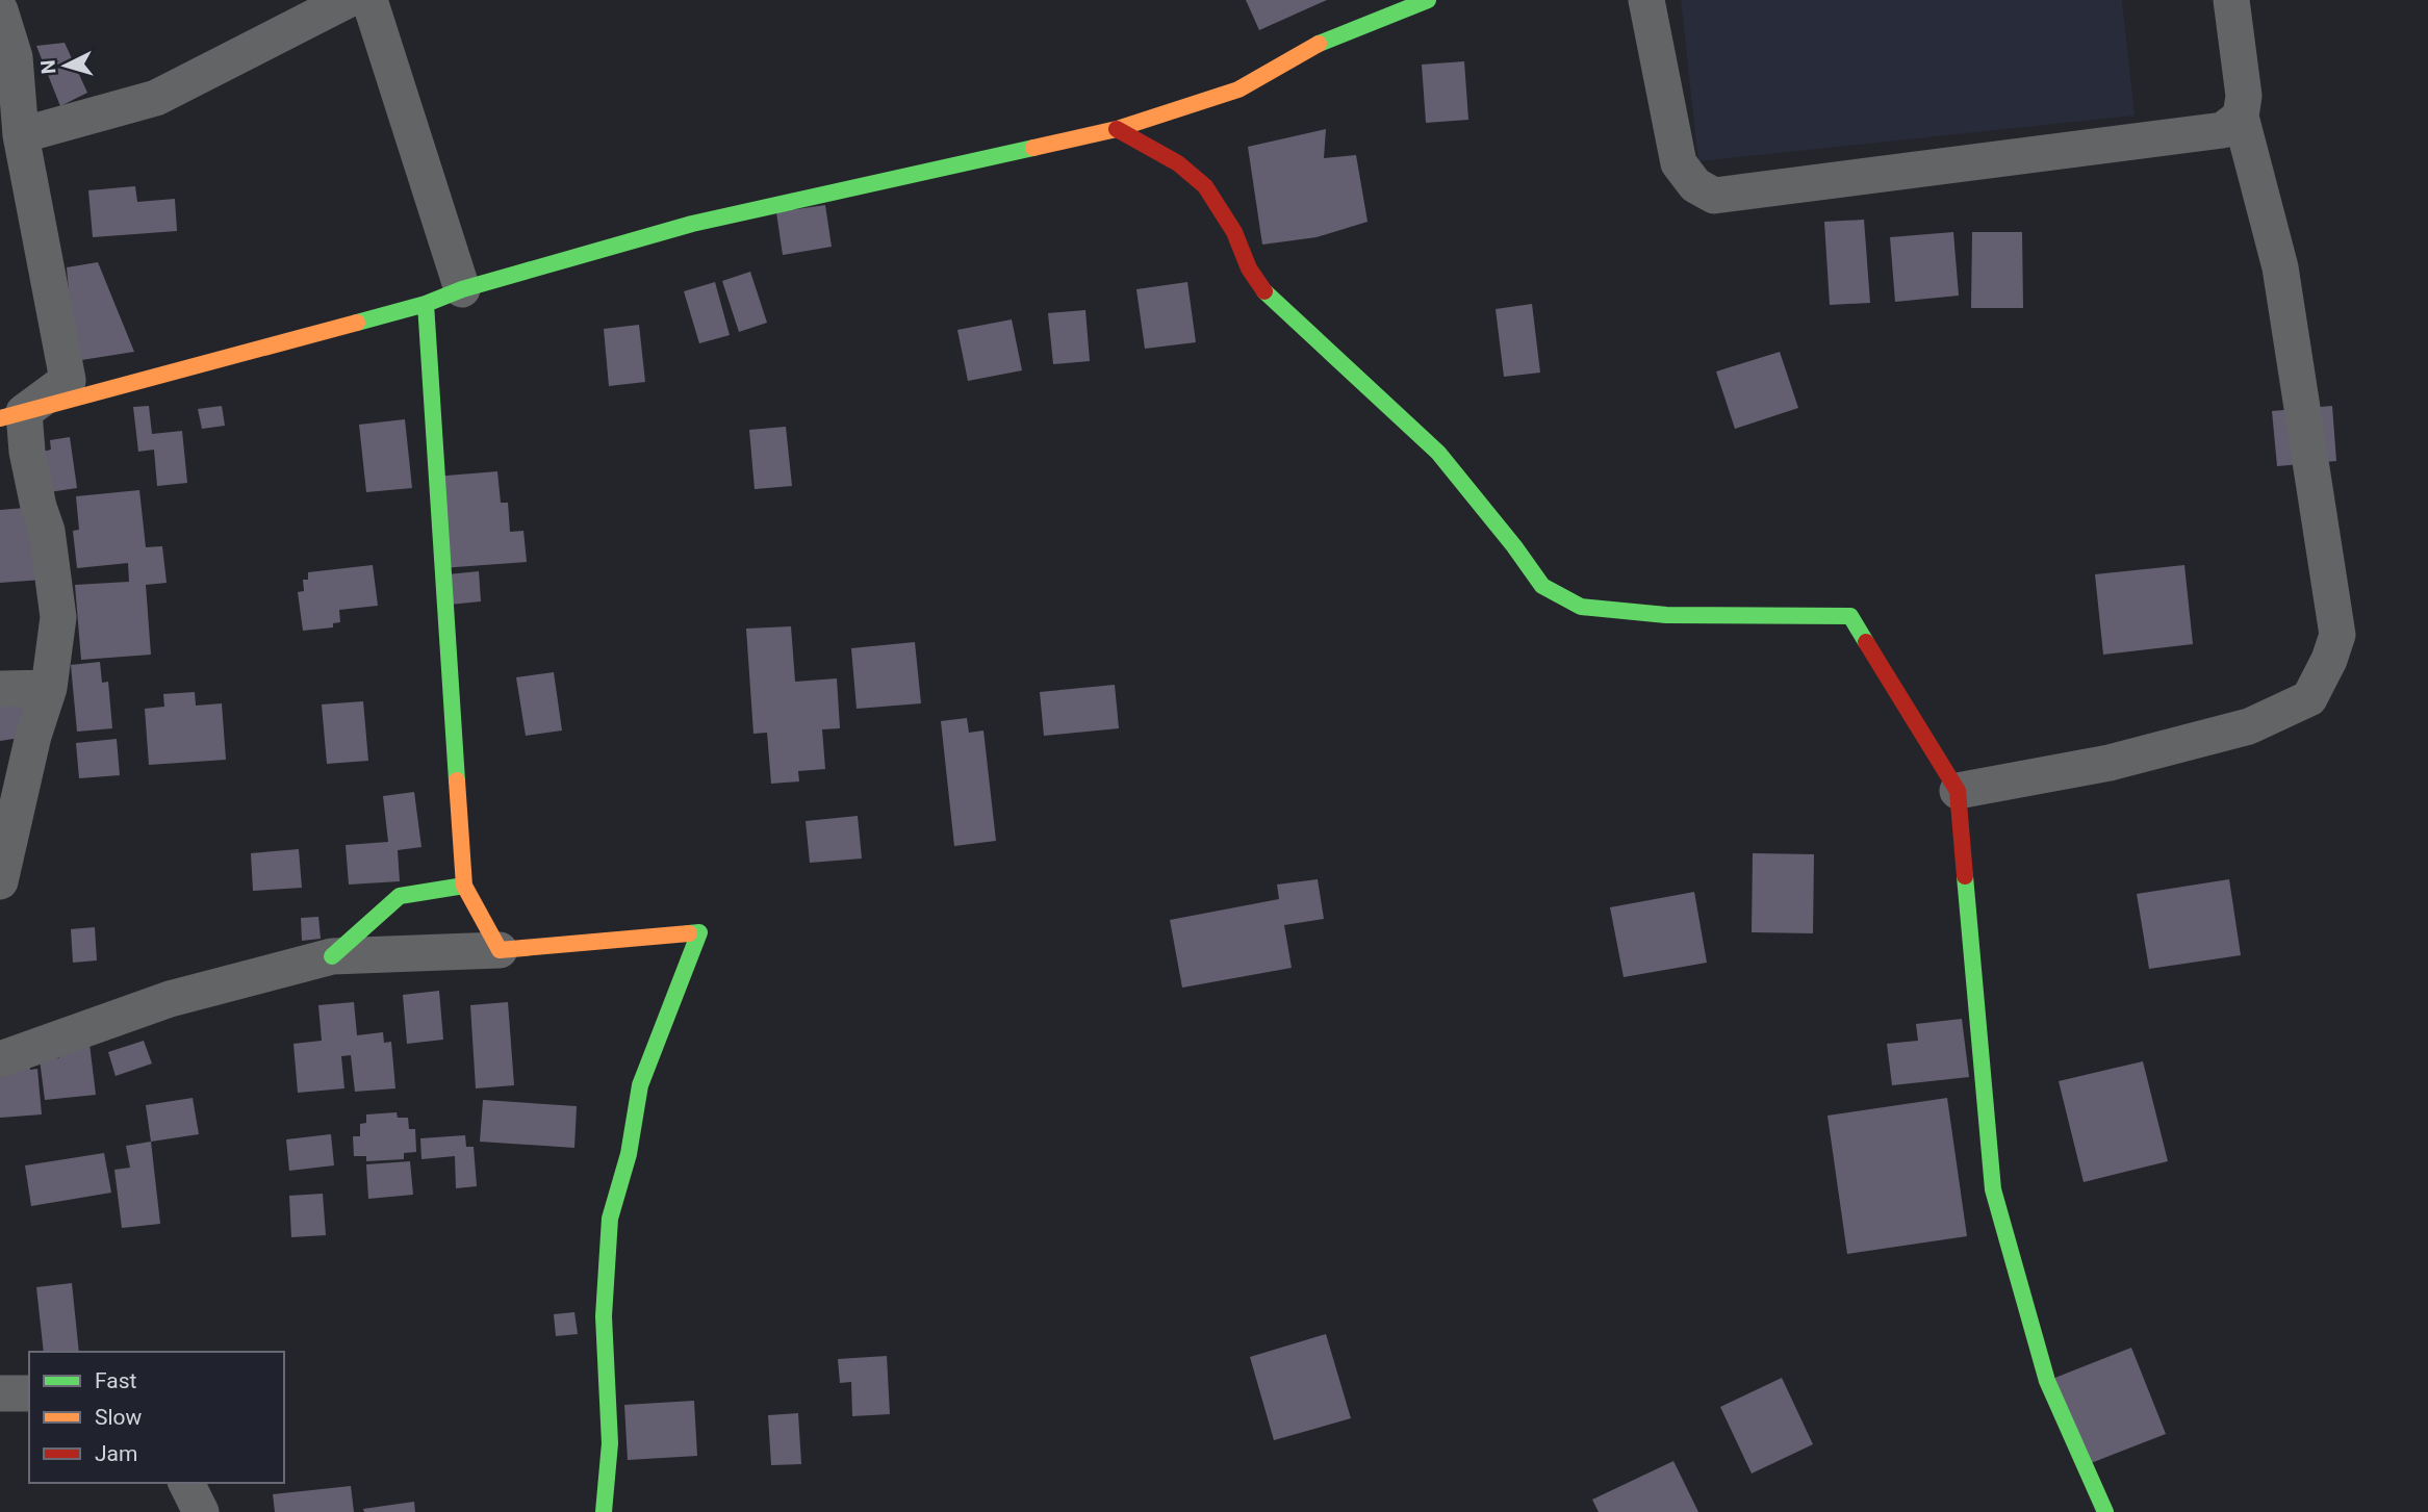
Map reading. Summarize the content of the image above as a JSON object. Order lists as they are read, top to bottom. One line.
{"legend":["Fast","Slow","Jam"],"north":"left"}
